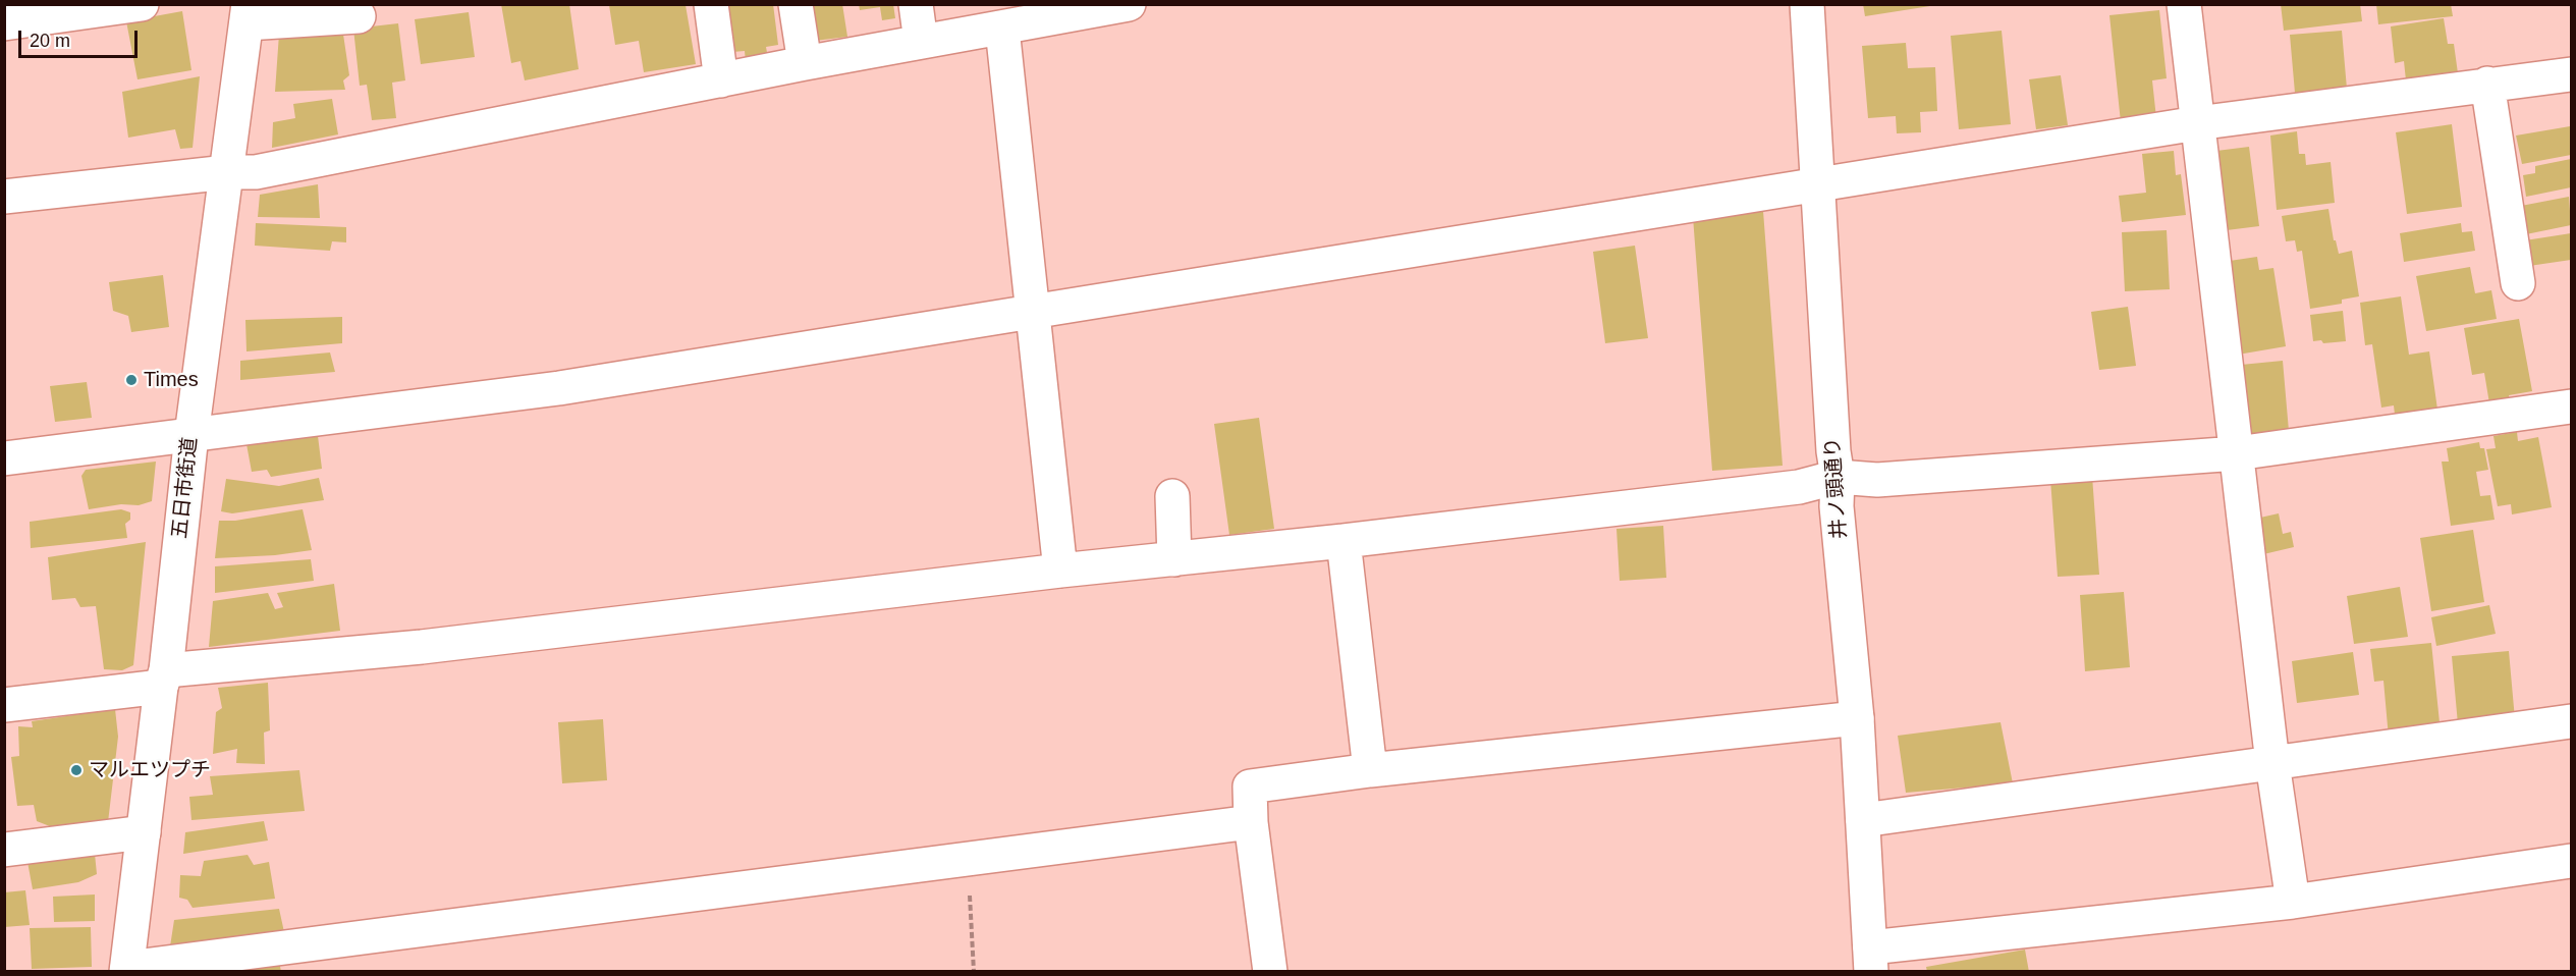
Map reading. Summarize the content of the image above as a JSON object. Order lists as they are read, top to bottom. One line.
{"streets":{"street":["五日市街道","井ノ頭通り"]},"places":["Times","マルエツプチ"],"scale_bar":"20 m"}
